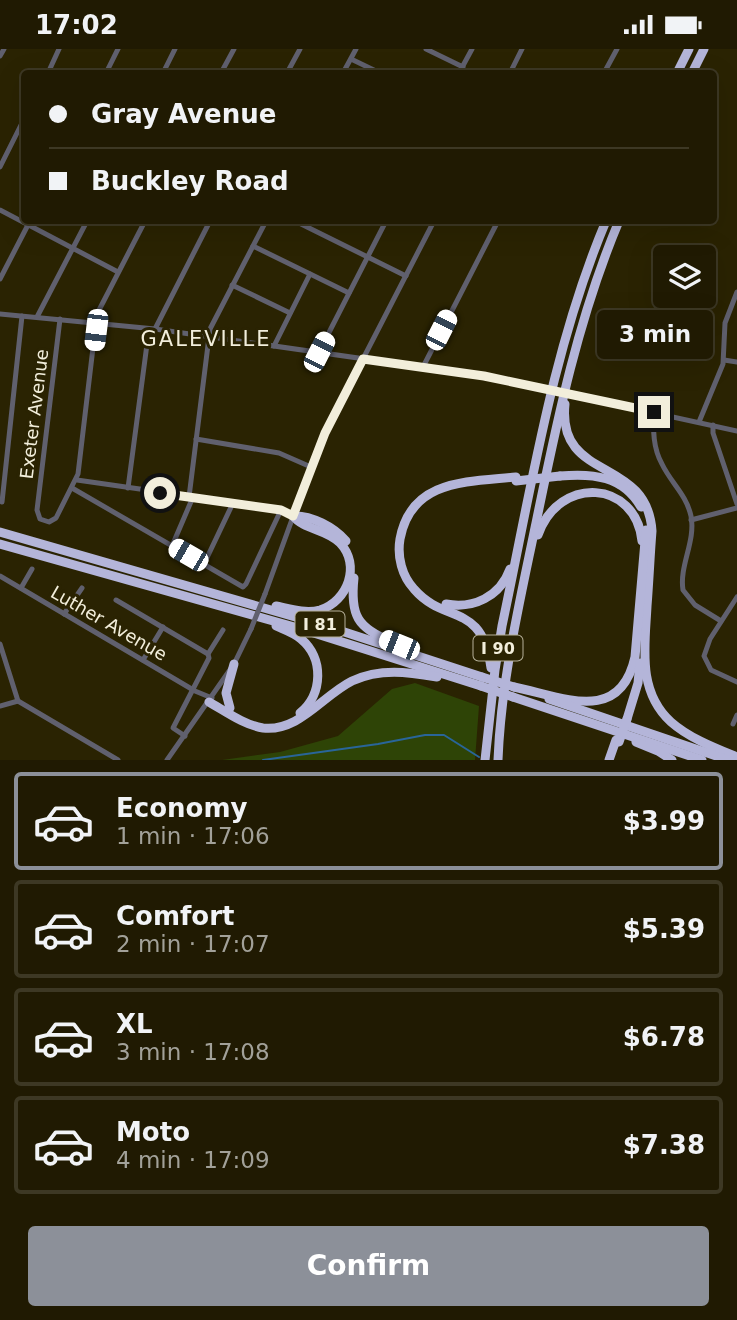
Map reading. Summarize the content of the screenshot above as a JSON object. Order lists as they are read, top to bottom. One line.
{"streets":{"highway":["I 81","I 90"],"street":["Exeter Avenue","Luther Avenue"]},"districts":["GALEVILLE"],"page":{"status":"17:02","banner":["Gray Avenue","Buckley Road"],"bubble":"3 min","list":[{"name":"Economy","note":"1 min · 17:06","value":"$3.99"},{"name":"Comfort","note":"2 min · 17:07","value":"$5.39"},{"name":"XL","note":"3 min · 17:08","value":"$6.78"},{"name":"Moto","note":"4 min · 17:09","value":"$7.38"}],"buttons":"Confirm"}}
